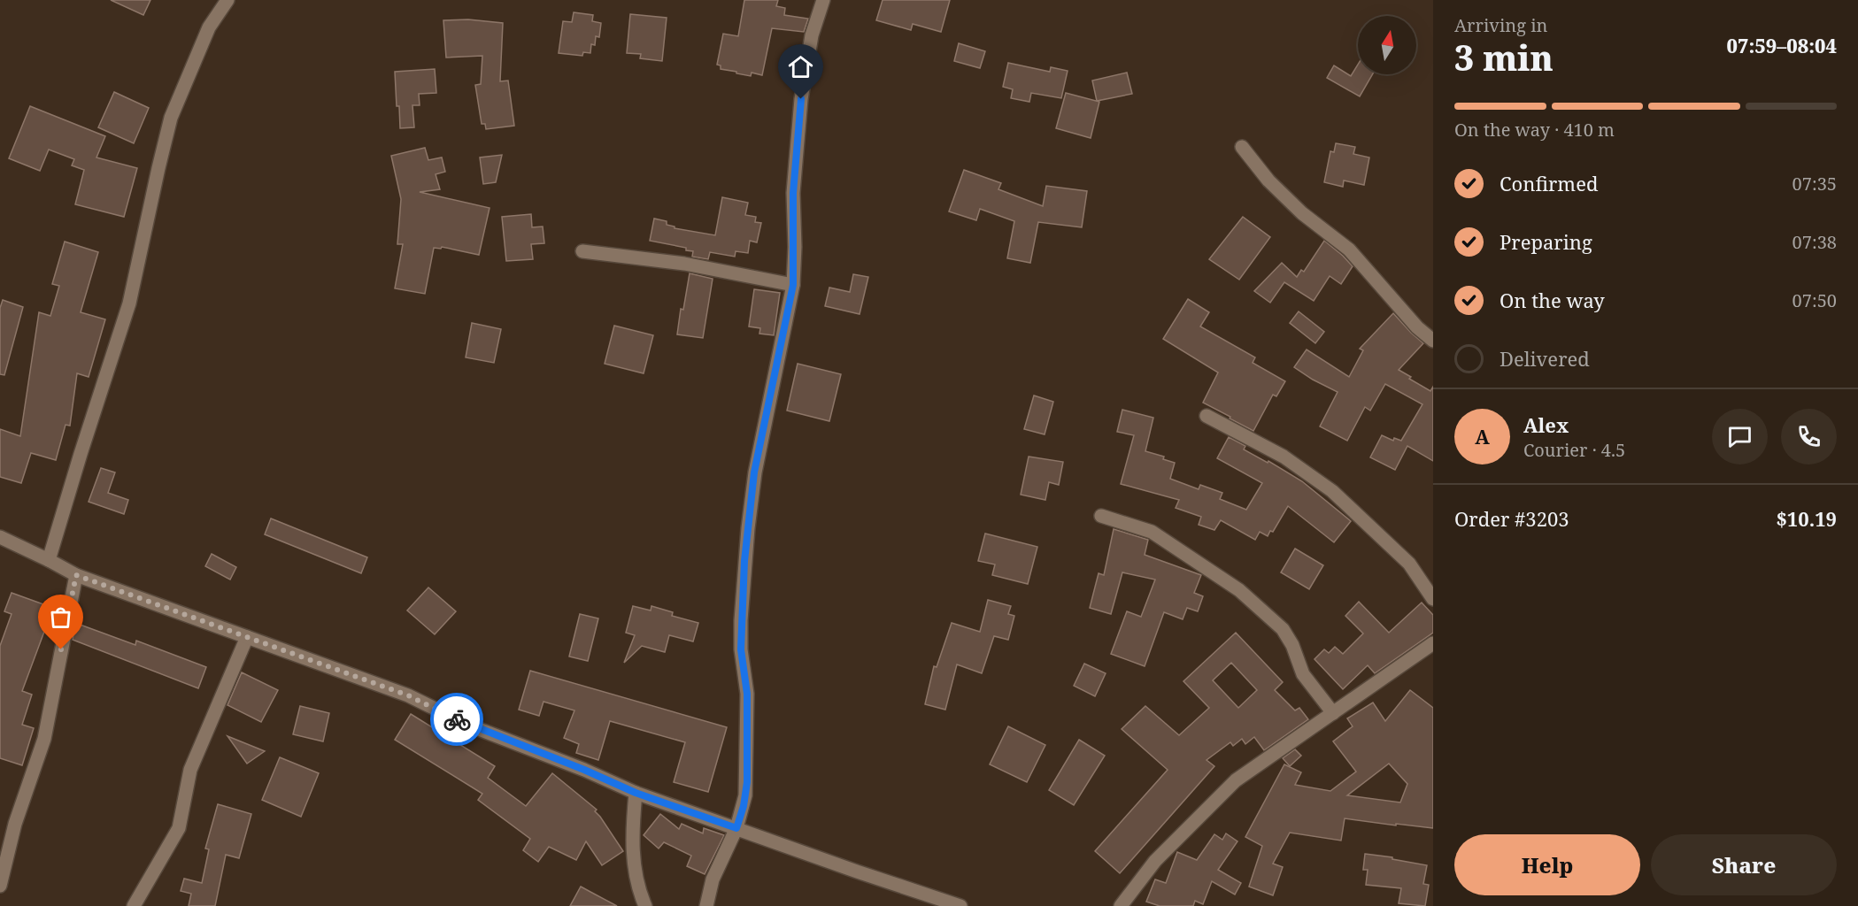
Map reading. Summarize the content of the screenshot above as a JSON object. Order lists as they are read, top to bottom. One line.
{"north":"top","page":{"heading":["3 min","Arriving in","07:59–08:04"],"panel":["Alex","Courier · 4.5","Order #3203","$10.19"],"bar":"On the way · 410 m","list":[["Confirmed","07:35"],["Preparing","07:38"],["On the way","07:50"],"Delivered"],"round":"A","buttons":["Help","Share"]}}
